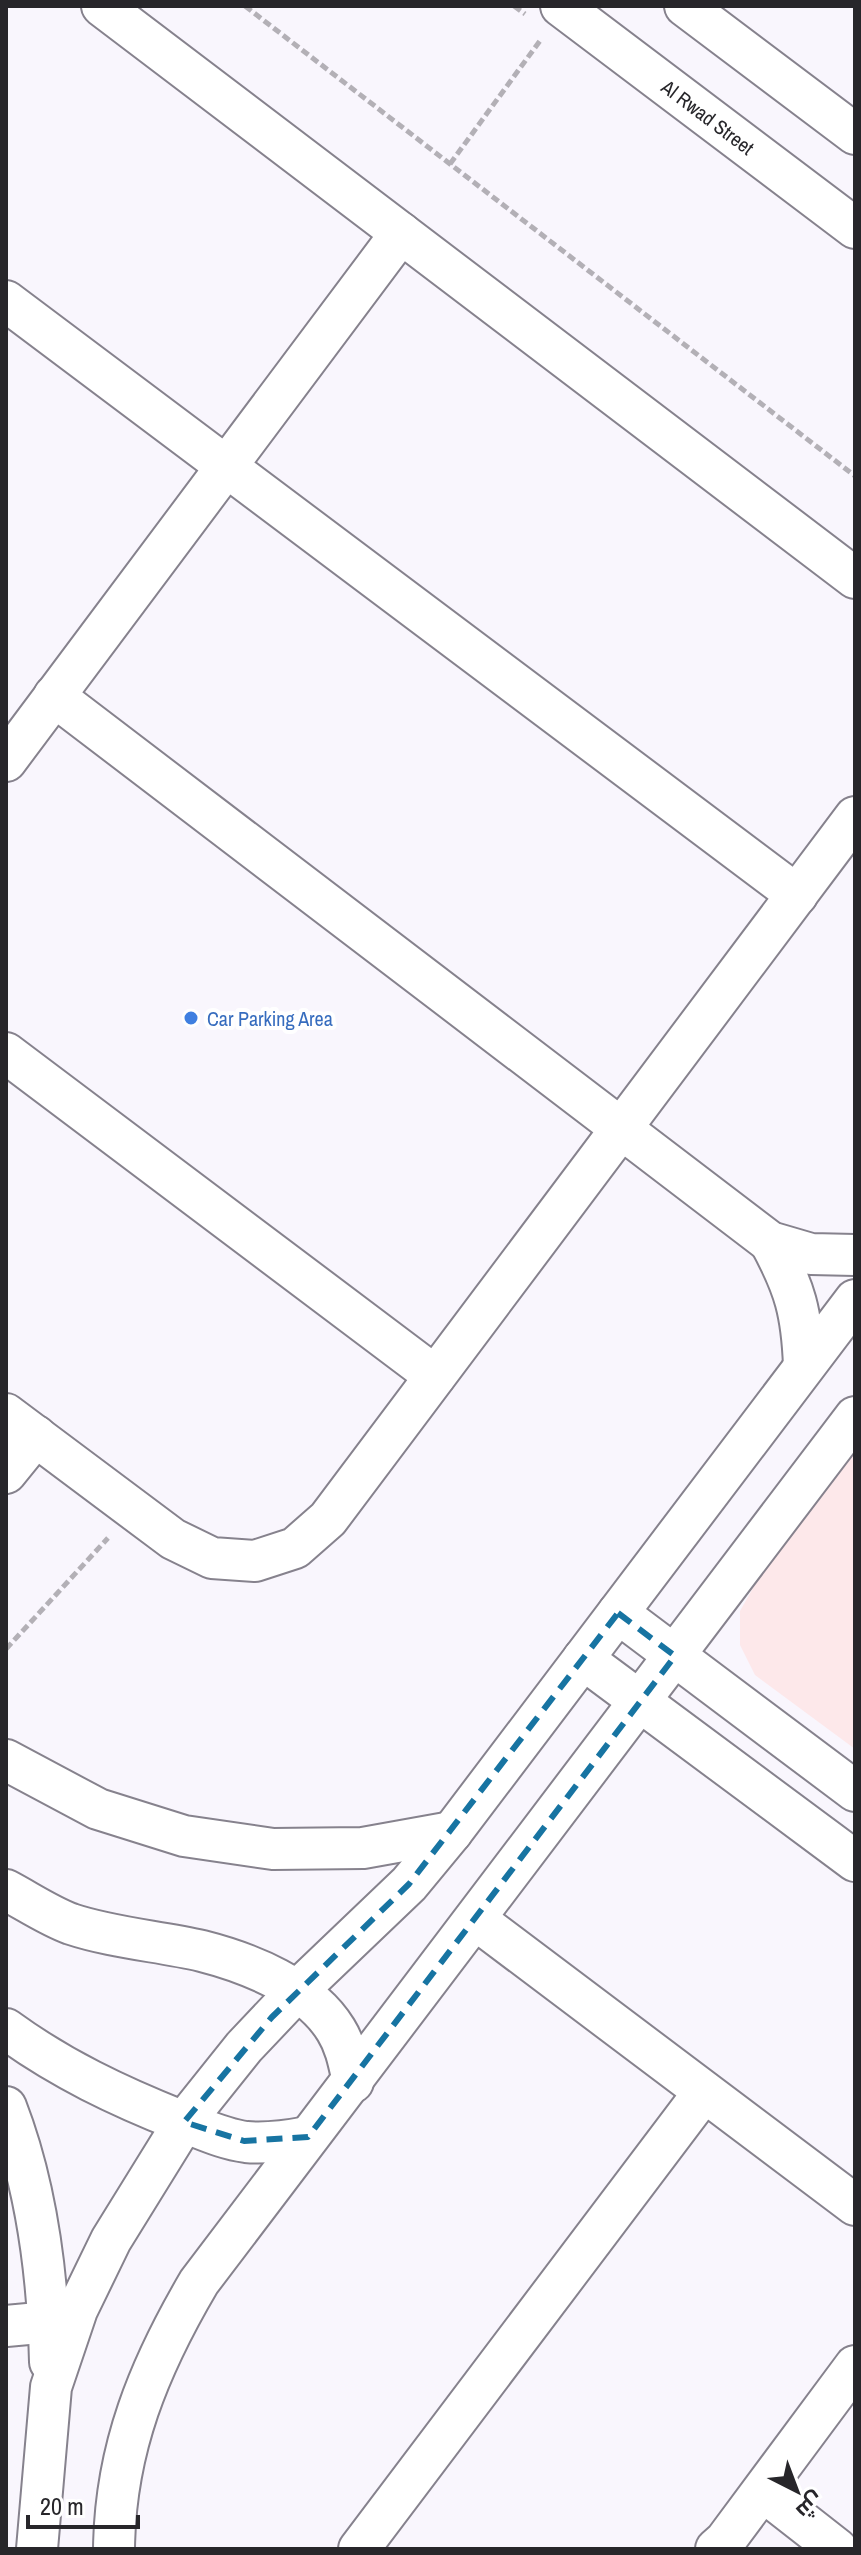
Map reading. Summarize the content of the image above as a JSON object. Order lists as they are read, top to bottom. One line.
{"streets":{"street":["Al Rwad Street"]},"places":["Car Parking Area"],"scale_bar":"20 m","north":"bottom right"}
